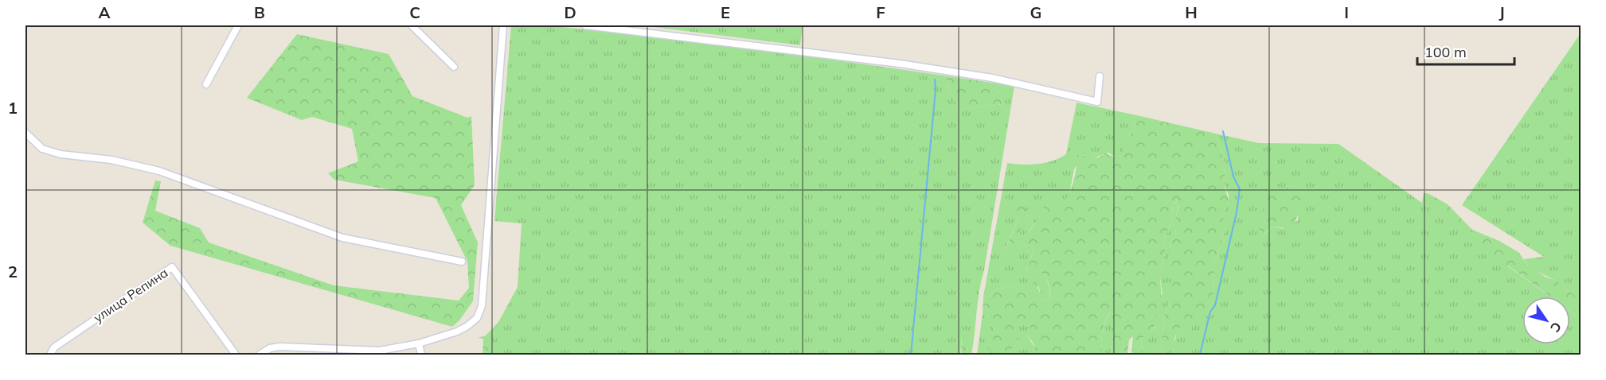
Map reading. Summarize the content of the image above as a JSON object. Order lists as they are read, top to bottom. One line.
{"streets":{"street":["улица Репина"]},"scale_bar":"100 m","north":"bottom right","grid":{"columns":["A","B","C","D","E","F","G","H","I","J"],"rows":["1","2"]}}
